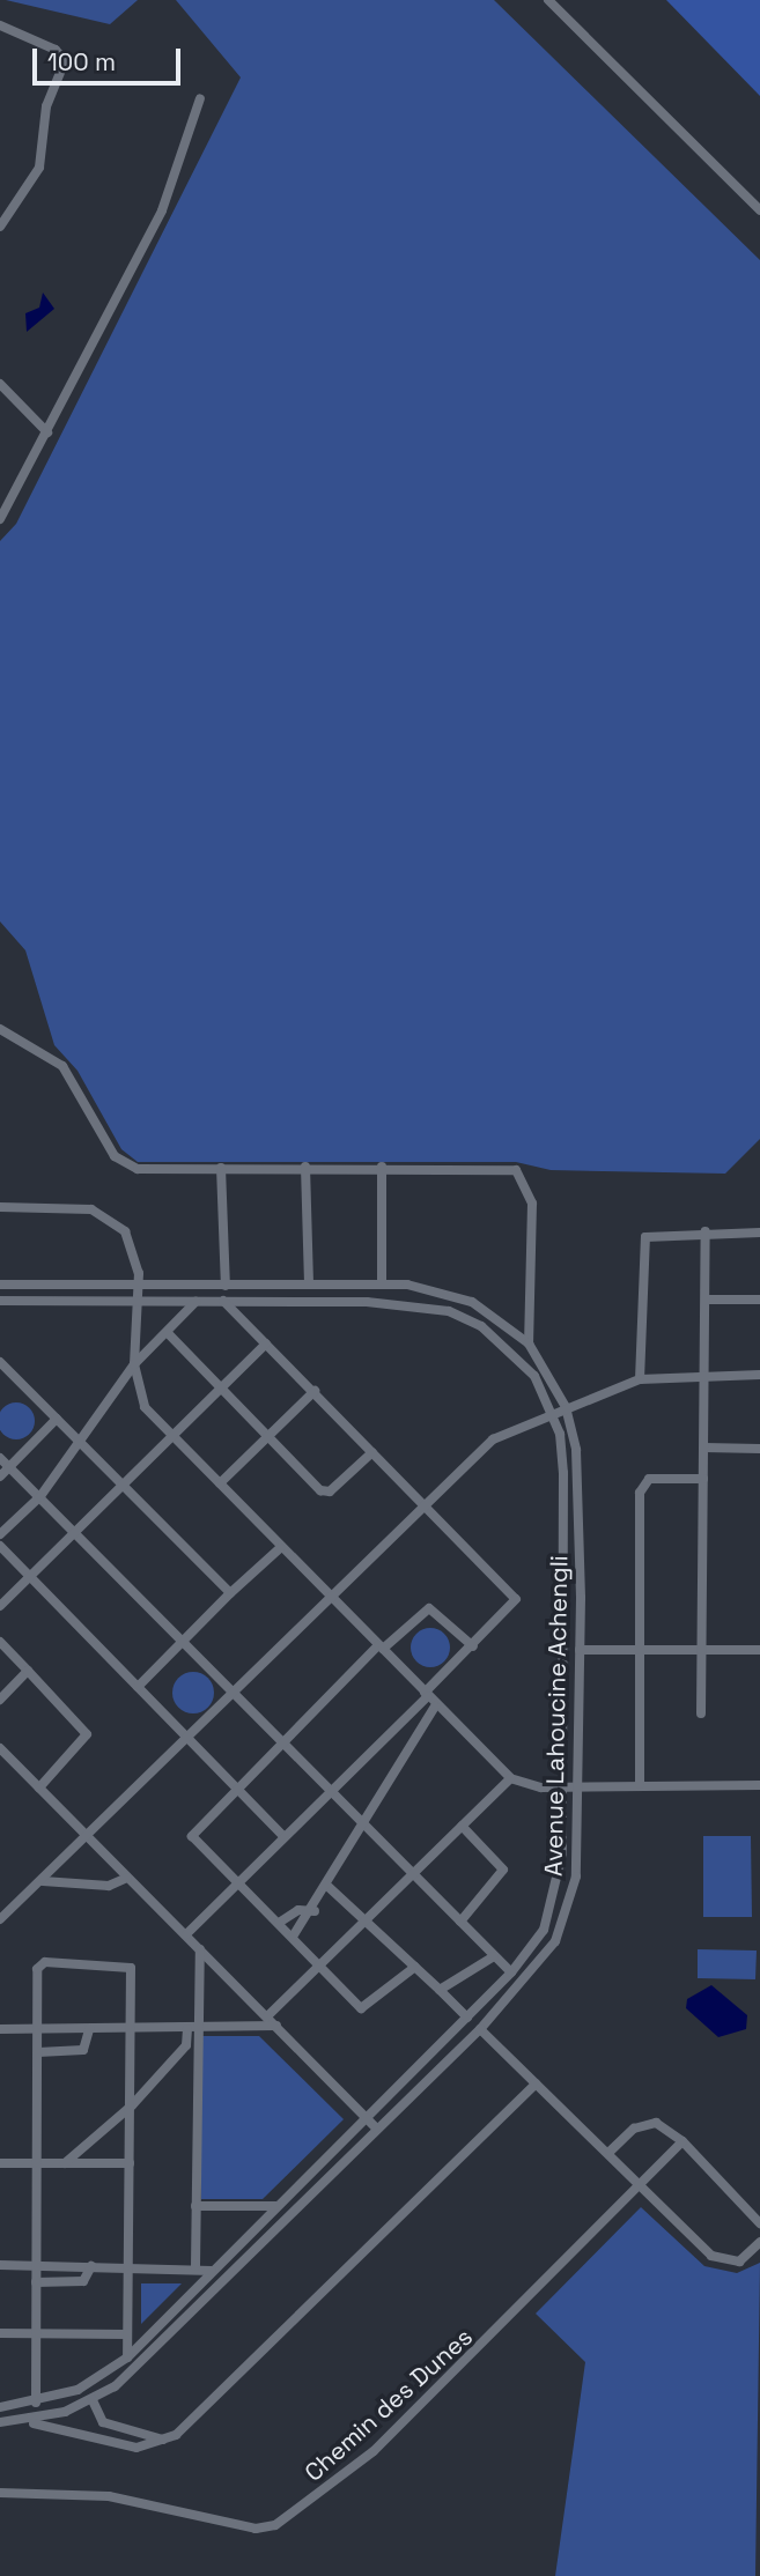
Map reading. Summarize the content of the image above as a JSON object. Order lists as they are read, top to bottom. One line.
{"streets":{"street":["Avenue Lahoucine Achengli","Chemin des Dunes"]},"scale_bar":"100 m"}
